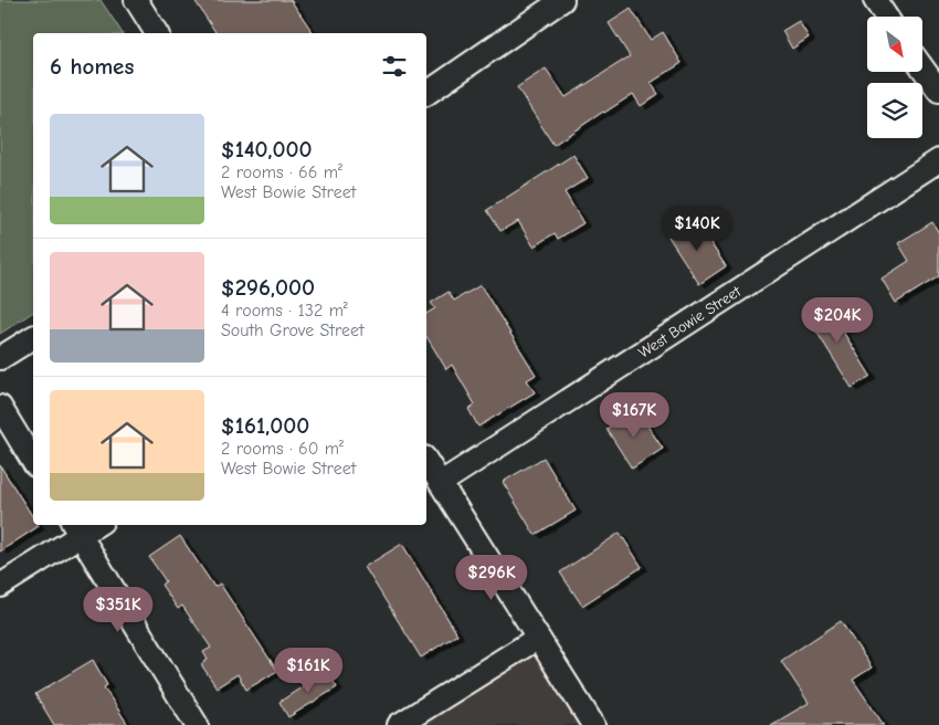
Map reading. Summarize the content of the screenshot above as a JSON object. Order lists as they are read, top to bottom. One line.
{"streets":{"street":["West Bowie Street"]},"north":"bottom right","page":{"heading":"6 homes","list":[{"name":"$140,000","note":"2 rooms · 66 m² · West Bowie Street"},{"name":"$296,000","note":"4 rooms · 132 m² · South Grove Street"},{"name":"$161,000","note":"2 rooms · 60 m² · West Bowie Street"}],"price":["$140K","$204K","$167K","$296K","$351K","$161K"]}}
